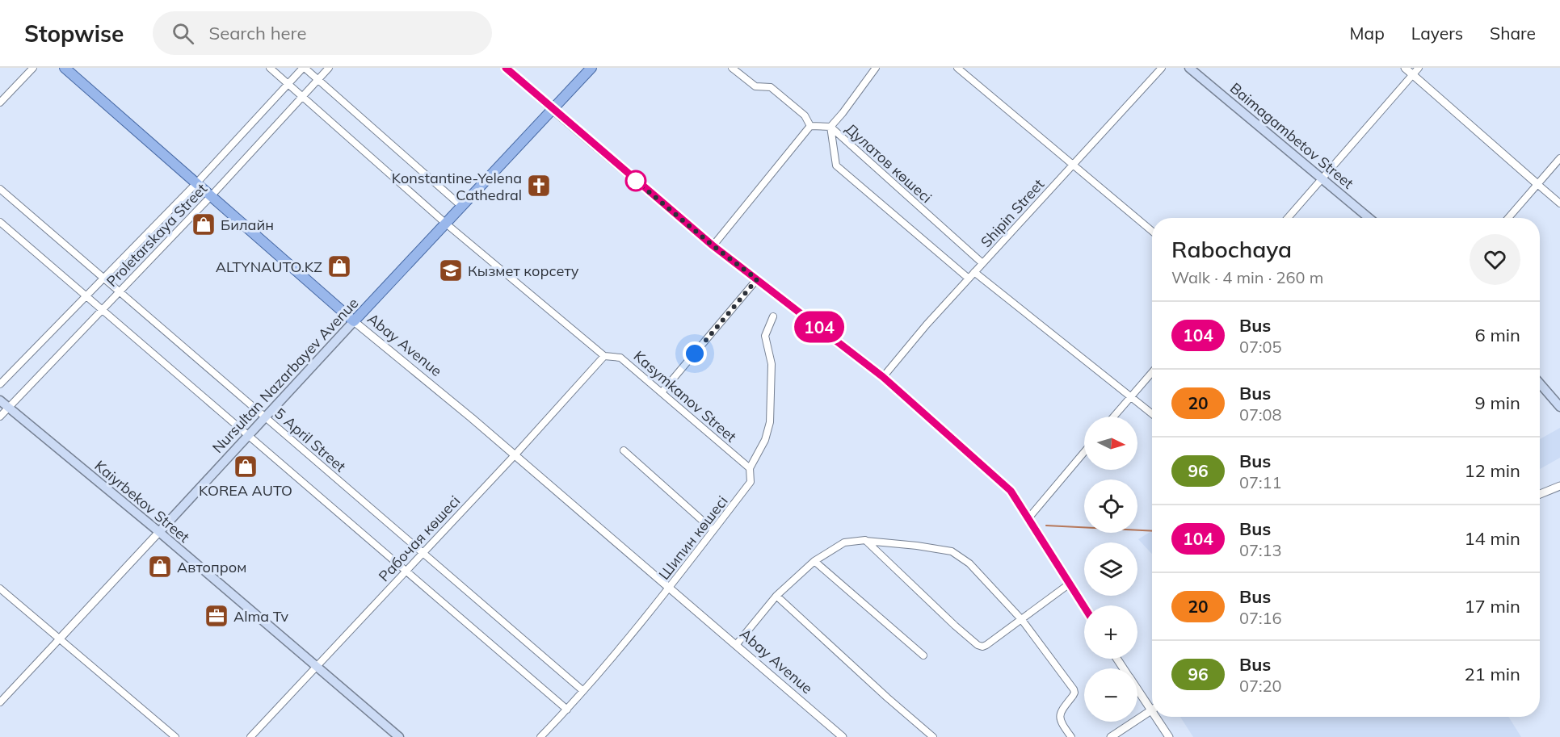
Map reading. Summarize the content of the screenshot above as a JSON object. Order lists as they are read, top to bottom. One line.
{"streets":{"main road":["Baimagambetov Street","Abay Avenue","Nursultan Nazarbayev Avenue","Kaiyrbekov Street"],"street":["Дулатов көшесі","Shipin Street","Proletarskaya Street","Kasymkanov Street","5 April Street","Шипин көшесі","Рабочая көшесі"]},"crossings":[["Дулатов көшесі","Shipin Street"],["Proletarskaya Street","Abay Avenue"],["Proletarskaya Street","Kasymkanov Street"],["Proletarskaya Street","5 April Street"],["Proletarskaya Street","Kaiyrbekov Street"],["Abay Avenue","Nursultan Nazarbayev Avenue"],["Abay Avenue","Шипин көшесі"],["Abay Avenue","Рабочая көшесі"],["Nursultan Nazarbayev Avenue","Kasymkanov Street"],["Nursultan Nazarbayev Avenue","5 April Street"],["Nursultan Nazarbayev Avenue","Kaiyrbekov Street"],["Kasymkanov Street","Шипин көшесі"],["Kasymkanov Street","Рабочая көшесі"],["5 April Street","Шипин көшесі"],["5 April Street","Рабочая көшесі"],["Kaiyrbekov Street","Рабочая көшесі"]],"places":{"church":["Konstantine-Yelena Cathedral"],"shop":["Билайн","ALTYNAUTO.KZ","KOREA AUTO","Автопром"],"school or university":["Кызмет корсету"],"office":["Alma Tv"]},"lines":["bus line 104"],"north":"right","page":{"header":"Stopwise","search":"Search here","nav":["Map","Layers","Share"],"on_map":"104","heading":["Rabochaya","Walk · 4 min · 260 m"],"list":[{"mark":"104","name":"Bus","note":"07:05","value":"6 min"},{"mark":"20","name":"Bus","note":"07:08","value":"9 min"},{"mark":"96","name":"Bus","note":"07:11","value":"12 min"},{"mark":"104","name":"Bus","note":"07:13","value":"14 min"},{"mark":"20","name":"Bus","note":"07:16","value":"17 min"},{"mark":"96","name":"Bus","note":"07:20","value":"21 min"}],"map_buttons":["+","−"]}}
